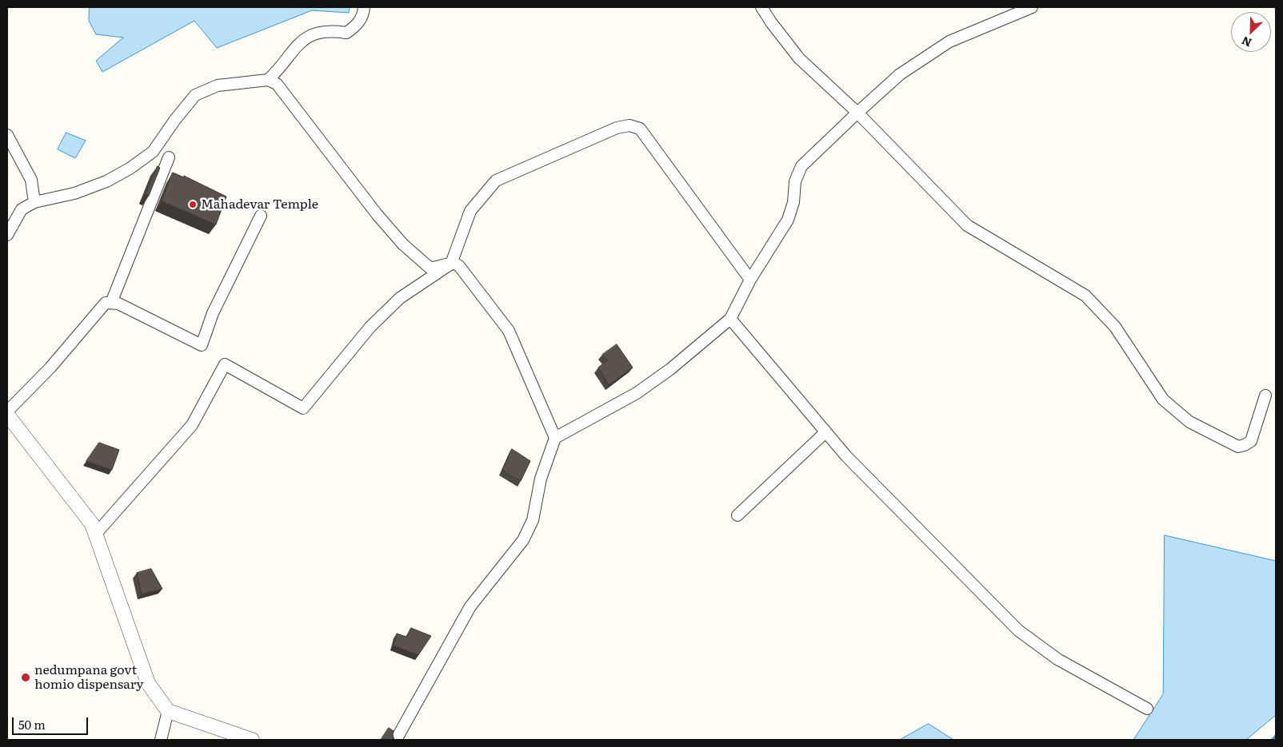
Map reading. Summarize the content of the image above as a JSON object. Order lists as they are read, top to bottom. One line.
{"places":["Mahadevar Temple","nedumpana govt homio dispensary"],"scale_bar":"50 m","north":"bottom left"}
